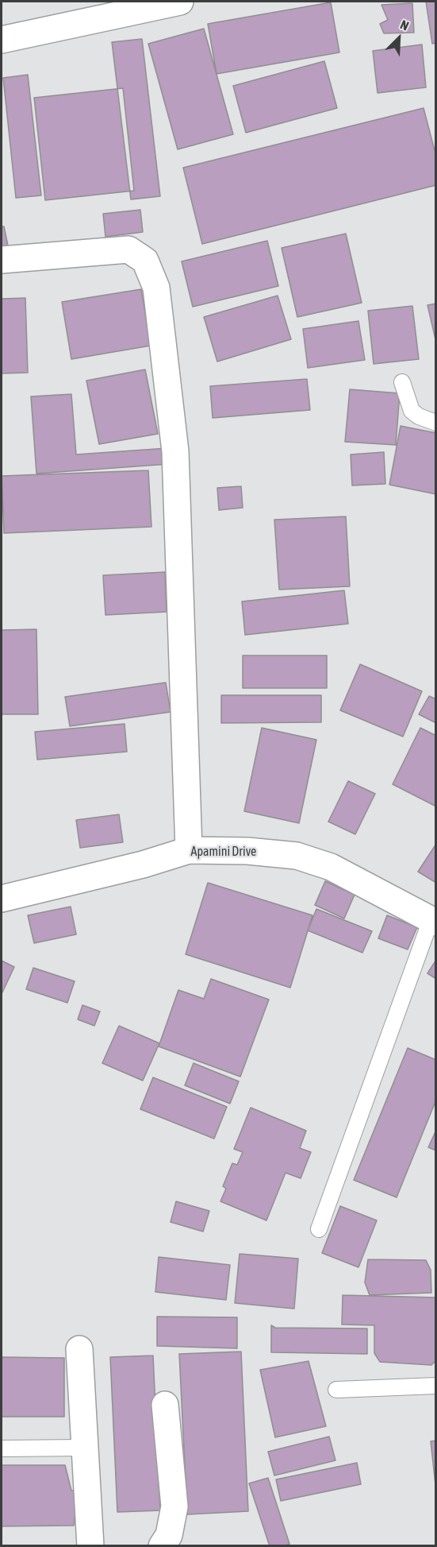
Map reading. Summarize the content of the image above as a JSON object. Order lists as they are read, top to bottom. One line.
{"streets":{"street":["Apamini Drive"]},"north":"top right"}
